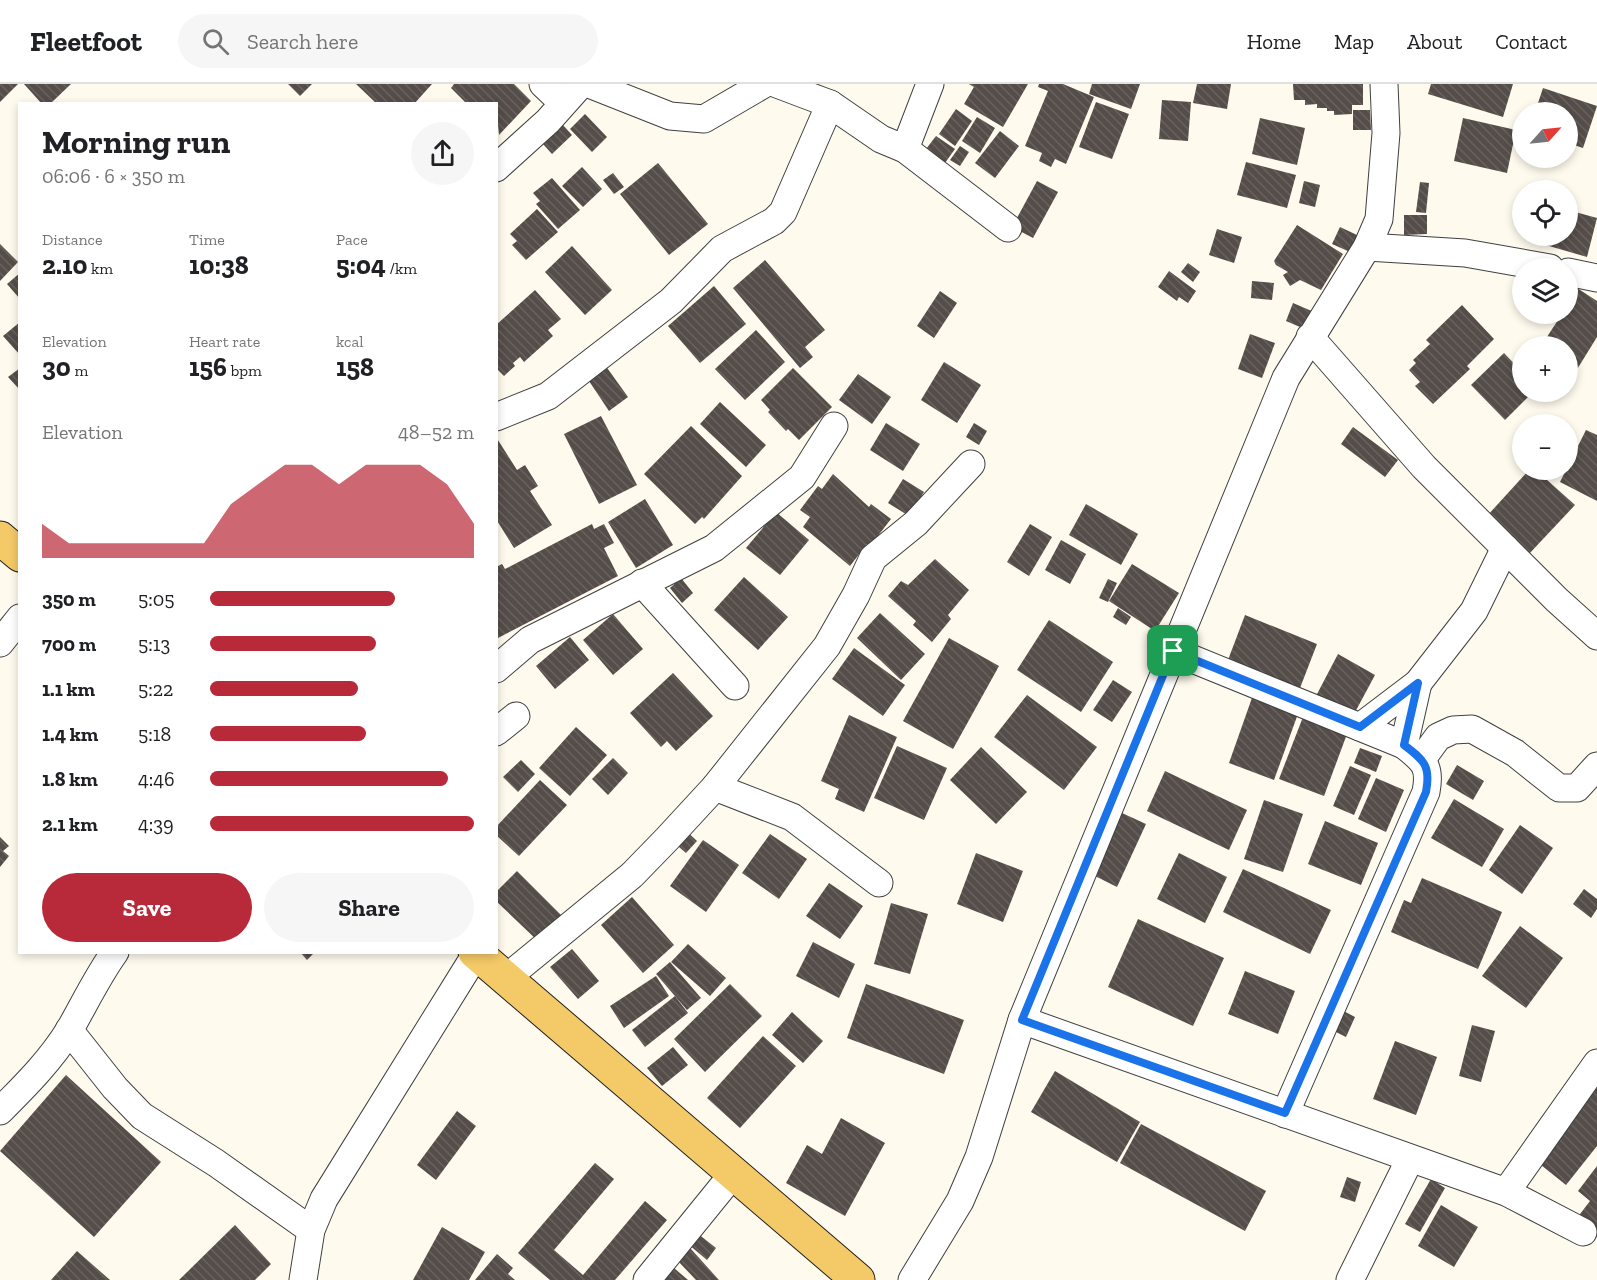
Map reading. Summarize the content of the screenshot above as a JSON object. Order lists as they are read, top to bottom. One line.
{"north":"top right","page":{"header":"Fleetfoot","search":"Search here","nav":["Home","Map","About","Contact"],"map_buttons":["+","−"],"heading":["Morning run","06:06 · 6 × 350 m"],"stats":[["Distance","2.10 km"],["Time","10:38"],["Pace","5:04 /km"],["Elevation","30 m"],["Heart rate","156 bpm"],["kcal","158"]],"chart":["Elevation","48–52 m"],"list":[{"name":"350 m","note":"5:05"},{"name":"700 m","note":"5:13"},{"name":"1.1 km","note":"5:22"},{"name":"1.4 km","note":"5:18"},{"name":"1.8 km","note":"4:46"},{"name":"2.1 km","note":"4:39"}],"buttons":["Save","Share"]}}
